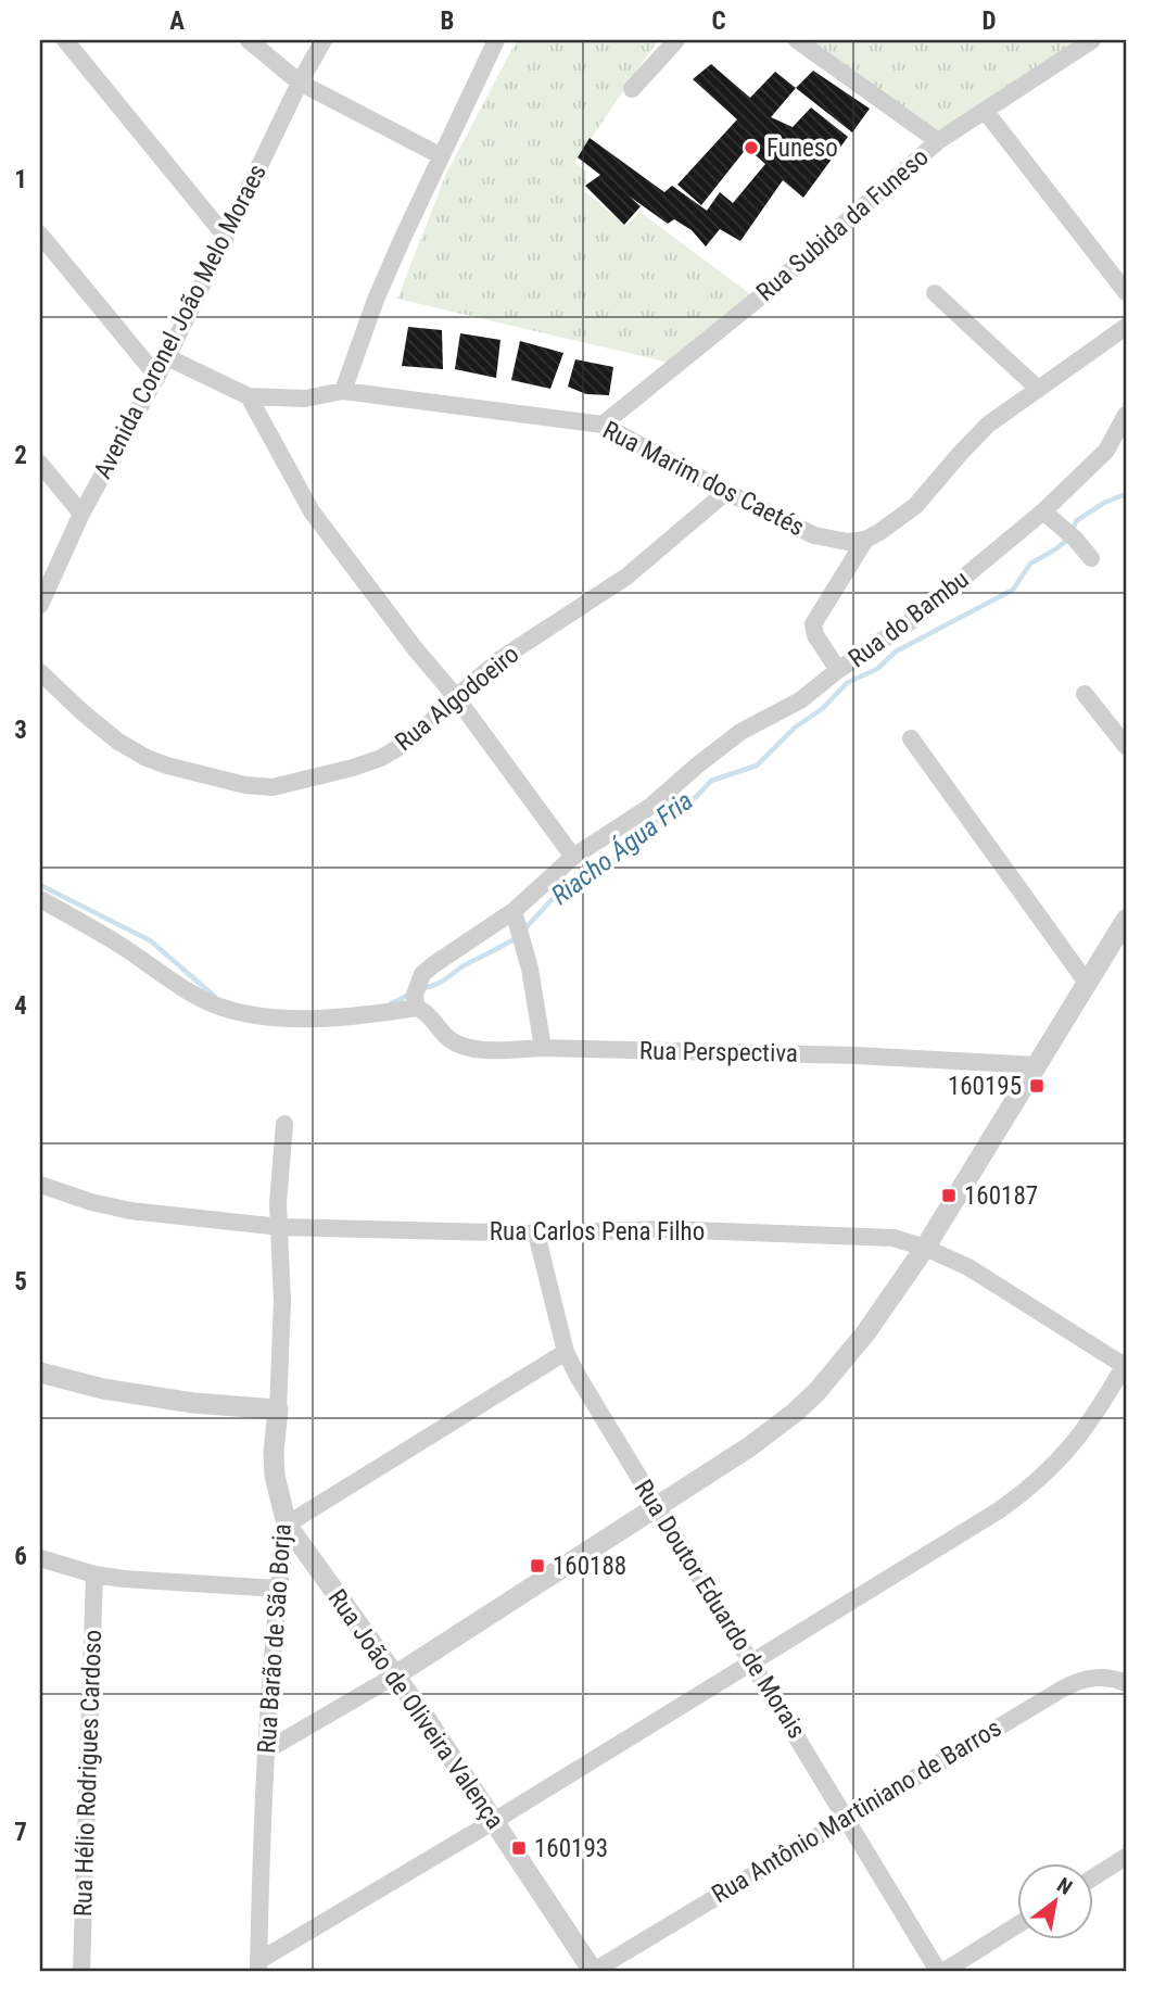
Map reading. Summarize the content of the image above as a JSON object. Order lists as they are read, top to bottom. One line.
{"streets":{"street":["Rua Subida da Funeso","Avenida Coronel João Melo Moraes","Rua Marim dos Caetés","Rua do Bambu","Rua Algodoeiro","Rua Perspectiva","Rua Carlos Pena Filho","Rua Doutor Eduardo de Morais","Rua Barão de São Borja","Rua João de Oliveira Valença","Rua Hélio Rodrigues Cardoso","Rua Antônio Martiniano de Barros"]},"crossings":[["Rua Subida da Funeso","Rua Marim dos Caetés"],["Avenida Coronel João Melo Moraes","Rua Marim dos Caetés"],["Rua Marim dos Caetés","Rua do Bambu"],["Rua Marim dos Caetés","Rua Algodoeiro"],["Rua Carlos Pena Filho","Rua Doutor Eduardo de Morais"],["Rua Carlos Pena Filho","Rua Barão de São Borja"],["Rua Doutor Eduardo de Morais","Rua Antônio Martiniano de Barros"],["Rua Barão de São Borja","Rua João de Oliveira Valença"],["Rua João de Oliveira Valença","Rua Antônio Martiniano de Barros"]],"water":["Riacho Água Fria"],"places":{"other":["Funeso"],"transit":["160195","160187","160188","160193"]},"north":"top right","grid":{"columns":["A","B","C","D"],"rows":["1","2","3","4","5","6","7"]}}
